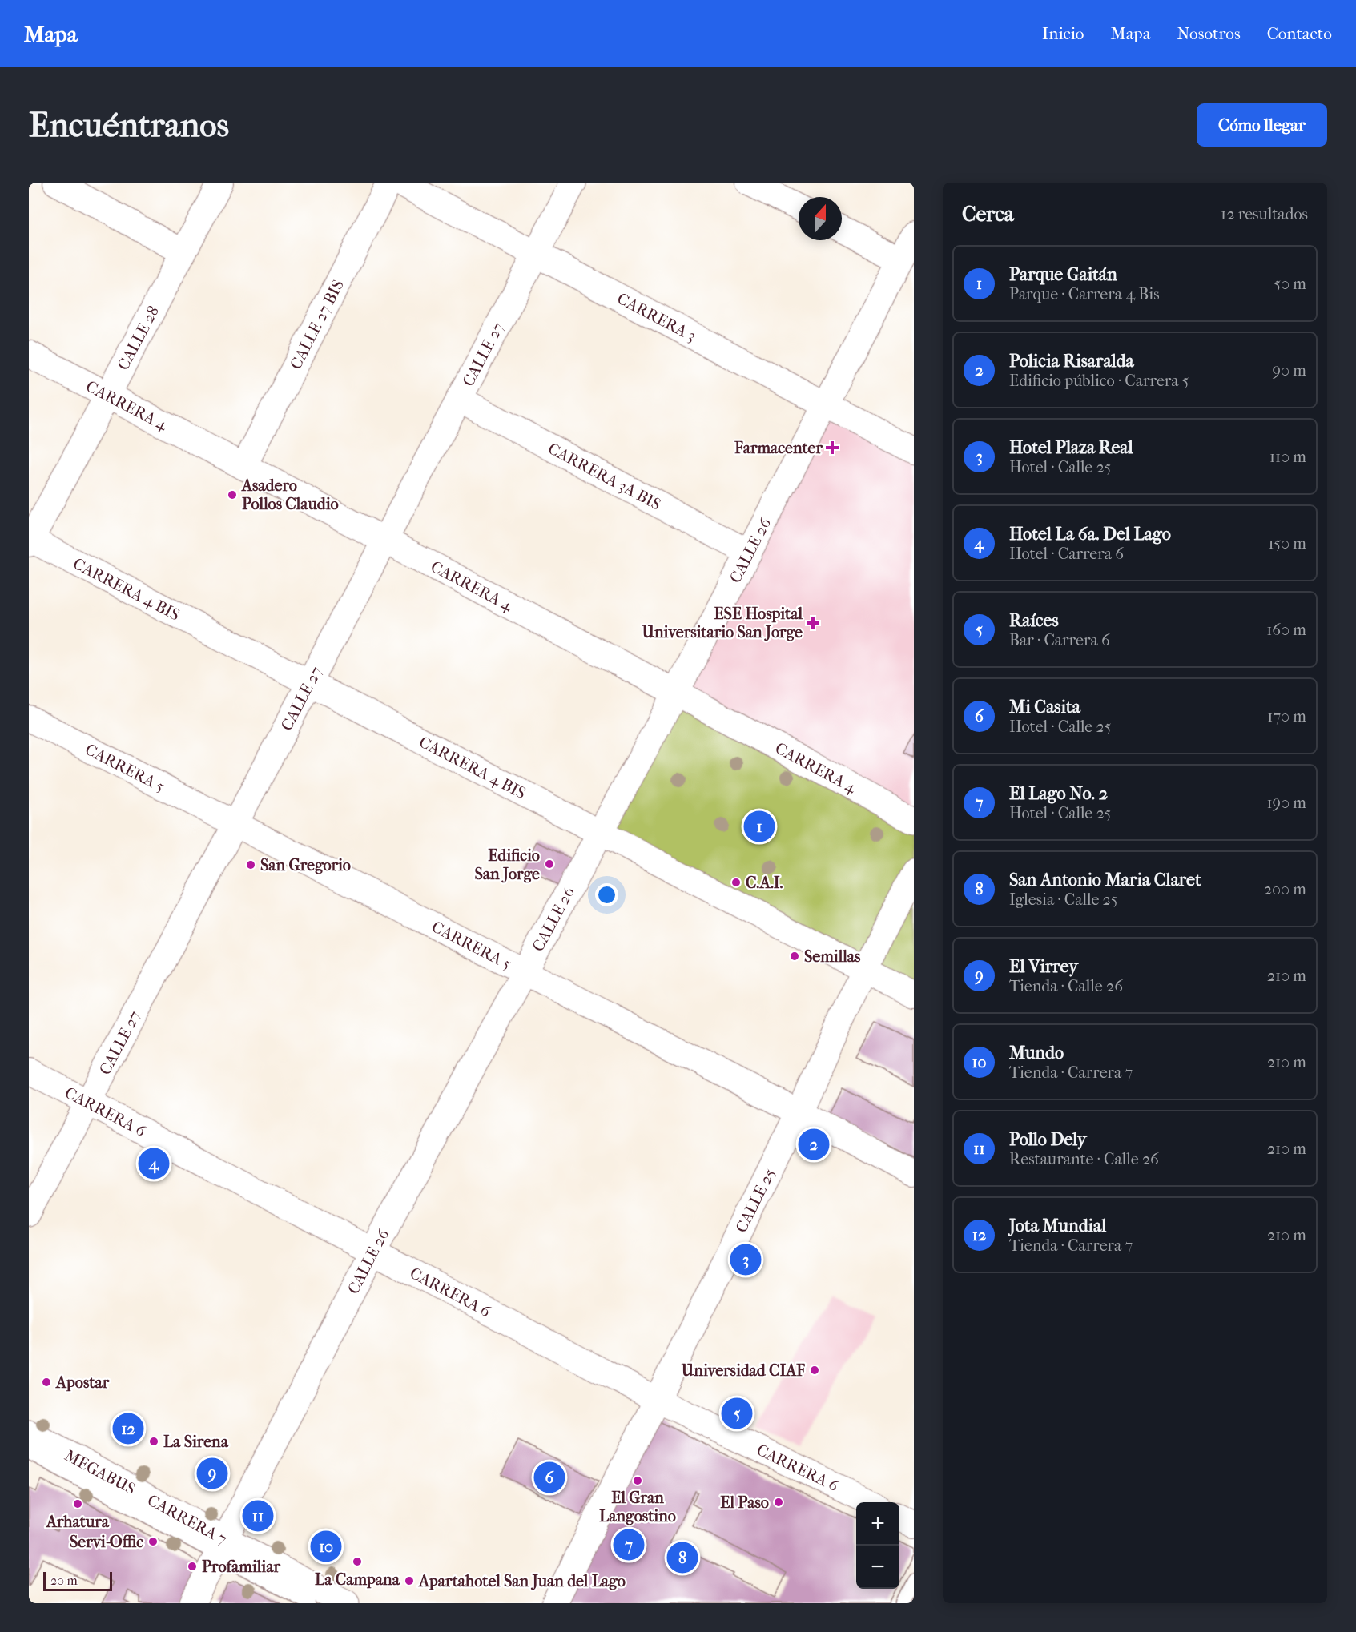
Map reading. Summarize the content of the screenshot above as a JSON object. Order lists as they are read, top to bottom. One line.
{"streets":{"main road":["CARRERA 3","CARRERA 4","CARRERA 7"],"street":["CALLE 27 BIS","CALLE 28","CALLE 27","CARRERA 3A BIS","CALLE 26","CARRERA 4 BIS","CARRERA 5","CARRERA 6","CALLE 25"],"lane":["MEGABUS"]},"crossings":[["CARRERA 3","CALLE 27"],["CARRERA 3","CALLE 26"],["CALLE 27 BIS","CARRERA 4"],["CALLE 28","CARRERA 4"],["CALLE 28","CARRERA 4 BIS"],["CALLE 27","CARRERA 4"],["CALLE 27","CARRERA 3A BIS"],["CALLE 27","CARRERA 4 BIS"],["CALLE 27","CARRERA 5"],["CALLE 27","CARRERA 6"],["CARRERA 4","CALLE 26"],["CARRERA 3A BIS","CALLE 26"],["CALLE 26","CARRERA 4 BIS"],["CALLE 26","CARRERA 5"],["CALLE 26","CARRERA 6"],["CALLE 26","MEGABUS"],["CALLE 26","CARRERA 7"],["CARRERA 4 BIS","CALLE 25"],["CARRERA 5","CALLE 25"],["CARRERA 6","CALLE 25"],["MEGABUS","CARRERA 7"]],"places":{"health":["Farmacenter","ESE Hospital Universitario San Jorge"],"other":["Asadero Pollos Claudio","Edificio San Jorge","San Gregorio","C.A.I.","Semillas","Universidad CIAF","Apostar","La Sirena","El Gran Langostino","El Paso","Arhatura","Servi-Offic","La Campana","Profamiliar","Apartahotel San Juan del Lago"]},"scale_bar":"20 m","north":"top","page":{"header":"Mapa","nav":["Inicio","Mapa","Nosotros","Contacto"],"buttons":"Cómo llegar","title":"Encuéntranos","heading":["Cerca","12 resultados"],"list":[{"mark":"1","name":"Parque Gaitán","note":"Parque · Carrera 4 Bis","value":"50 m"},{"mark":"2","name":"Policia Risaralda","note":"Edificio público · Carrera 5","value":"90 m"},{"mark":"3","name":"Hotel Plaza Real","note":"Hotel · Calle 25","value":"110 m"},{"mark":"4","name":"Hotel La 6a. Del Lago","note":"Hotel · Carrera 6","value":"150 m"},{"mark":"5","name":"Raíces","note":"Bar · Carrera 6","value":"160 m"},{"mark":"6","name":"Mi Casita","note":"Hotel · Calle 25","value":"170 m"},{"mark":"7","name":"El Lago No. 2","note":"Hotel · Calle 25","value":"190 m"},{"mark":"8","name":"San Antonio Maria Claret","note":"Iglesia · Calle 25","value":"200 m"},{"mark":"9","name":"El Virrey","note":"Tienda · Calle 26","value":"210 m"},{"mark":"10","name":"Mundo","note":"Tienda · Carrera 7","value":"210 m"},{"mark":"11","name":"Pollo Dely","note":"Restaurante · Calle 26","value":"210 m"},{"mark":"12","name":"Jota Mundial","note":"Tienda · Carrera 7","value":"210 m"}],"pins":["1","2","4","3","5","12","9","6","11","7","10","8"],"map_buttons":["+","−"],"scale":"20 m"}}
